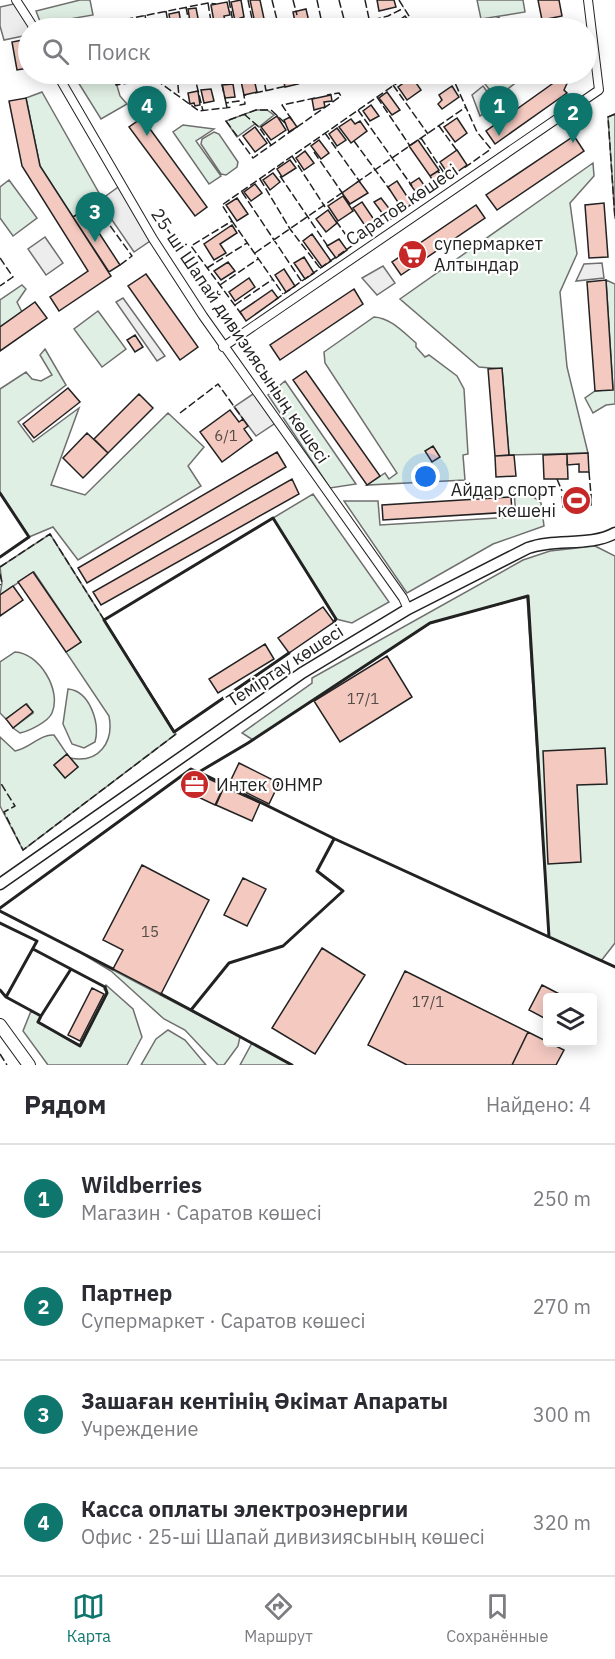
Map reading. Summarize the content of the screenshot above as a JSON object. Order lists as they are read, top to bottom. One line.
{"streets":{"street":["Саратов көшесі","25-ші Шапай дивизиясының көшесі","Теміртау көшесі"]},"crossings":[["Саратов көшесі","25-ші Шапай дивизиясының көшесі"],["25-ші Шапай дивизиясының көшесі","Теміртау көшесі"]],"places":{"supermarket":["супермаркет Алтындар"],"sports":["Айдар спорт кешені"],"office":["Интек ОНМР"]},"house_numbers":["6/1","17/1","15","17/1"],"page":{"search":"Поиск","pins":["1","4","2","3"],"heading":["Рядом","Найдено: 4"],"list":[{"mark":"1","name":"Wildberries","note":"Магазин · Саратов көшесі","value":"250 m"},{"mark":"2","name":"Партнер","note":"Супермаркет · Саратов көшесі","value":"270 m"},{"mark":"3","name":"Зашаған кентінің Әкімат Апараты","note":"Учреждение","value":"300 m"},{"mark":"4","name":"Касса оплаты электроэнергии","note":"Офис · 25-ші Шапай дивизиясының көшесі","value":"320 m"}],"nav":["Карта","Маршрут","Сохранённые"]}}
